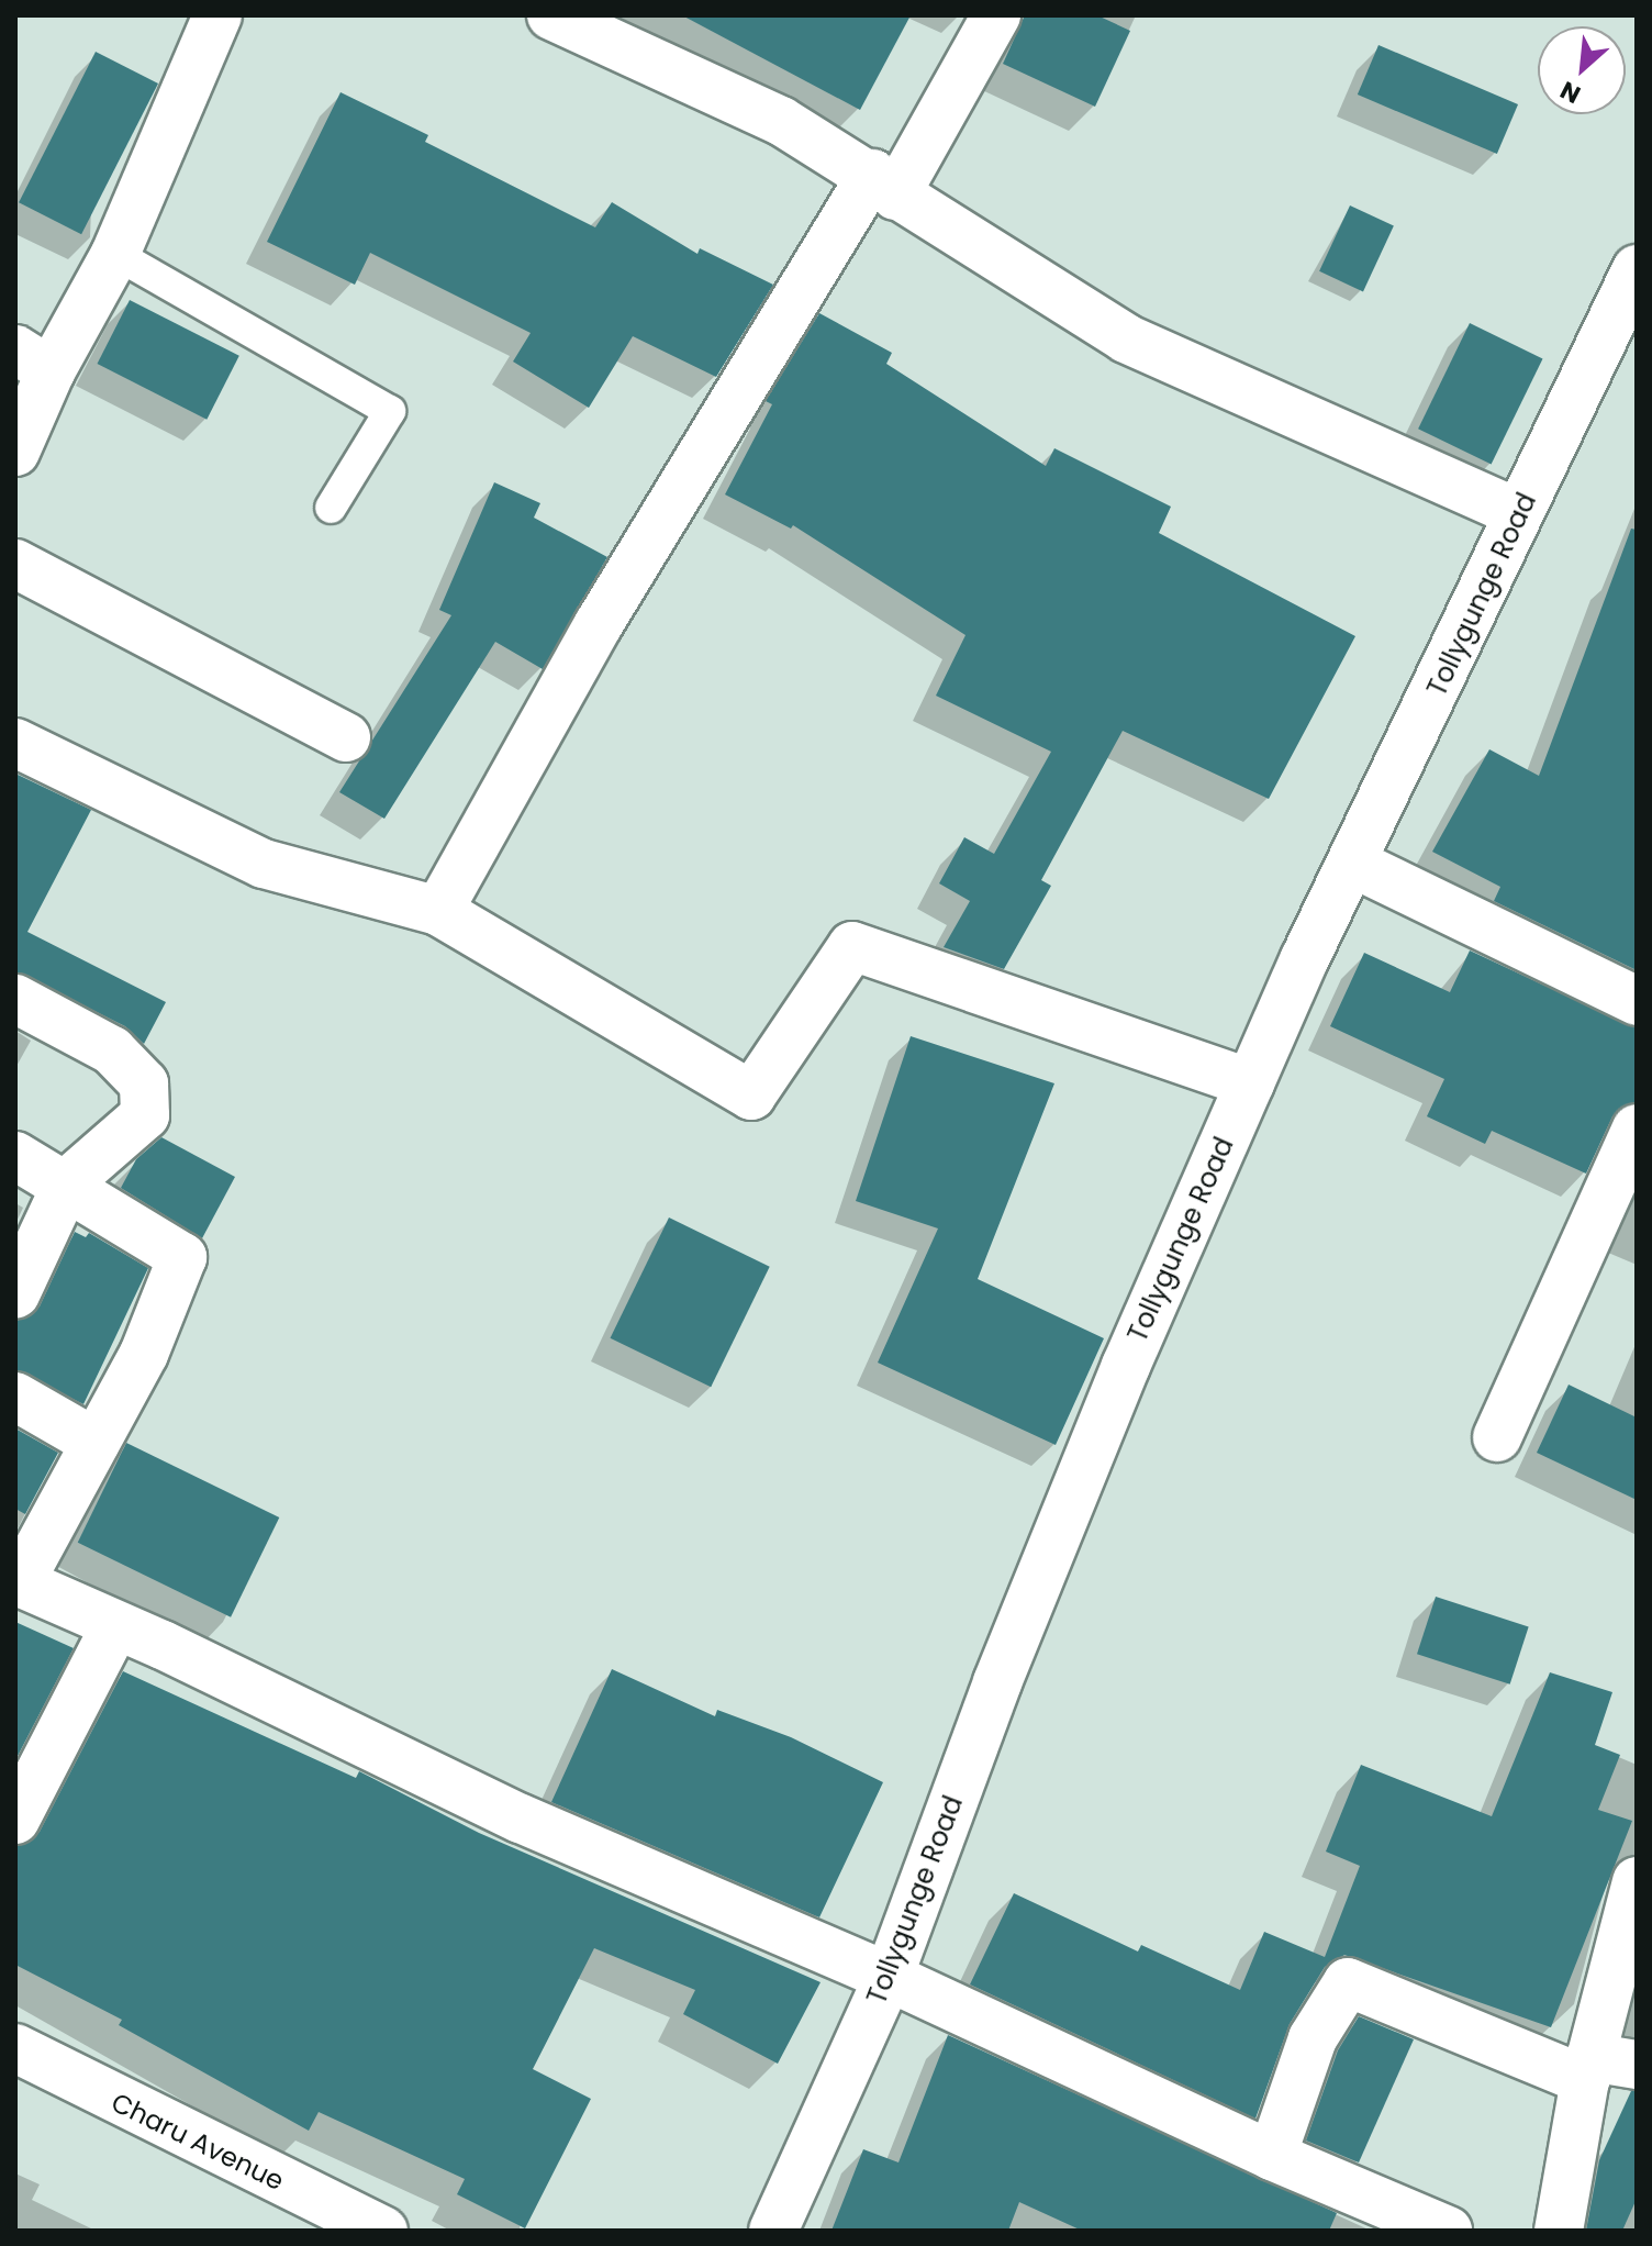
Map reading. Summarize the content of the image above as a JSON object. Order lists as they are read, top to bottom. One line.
{"streets":{"street":["Tollygunge Road","Charu Avenue"]},"north":"bottom left"}
